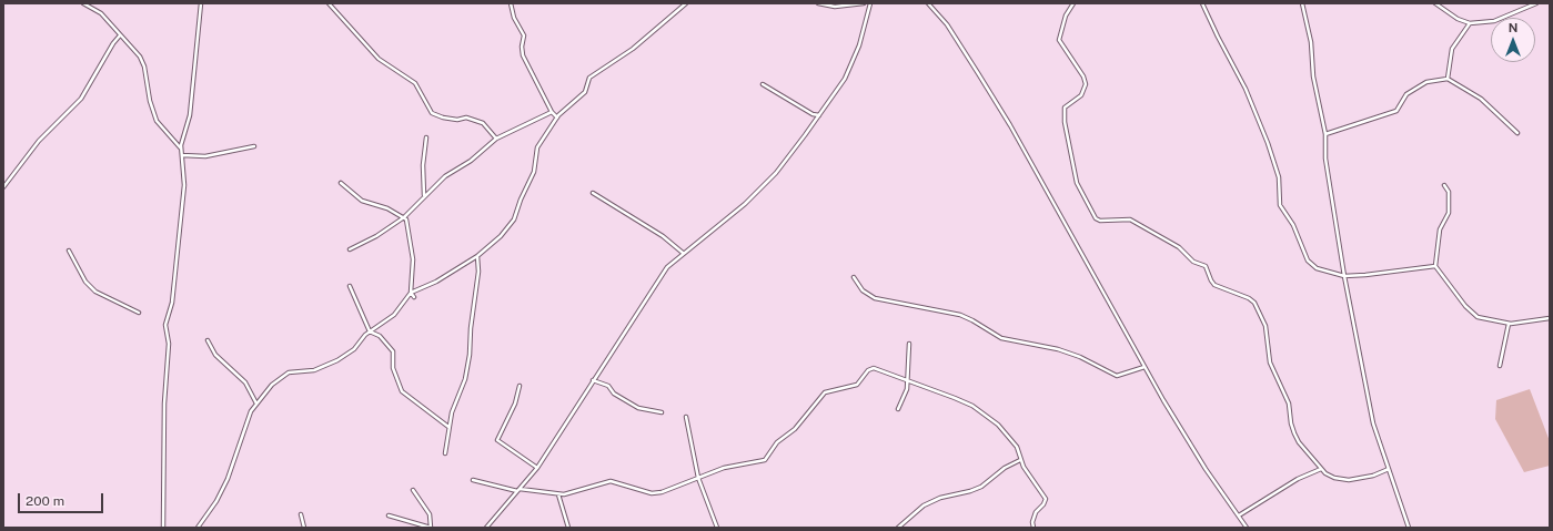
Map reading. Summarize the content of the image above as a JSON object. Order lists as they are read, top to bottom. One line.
{"scale_bar":"200 m","north":"top"}
